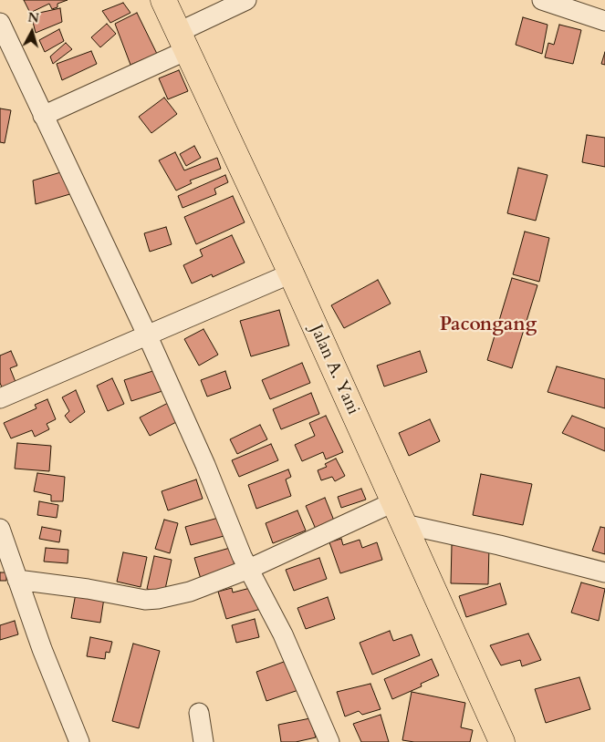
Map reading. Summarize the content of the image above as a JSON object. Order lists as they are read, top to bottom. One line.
{"streets":{"highway":["Jalan A. Yani"]},"districts":["Pacongang"],"north":"top"}
